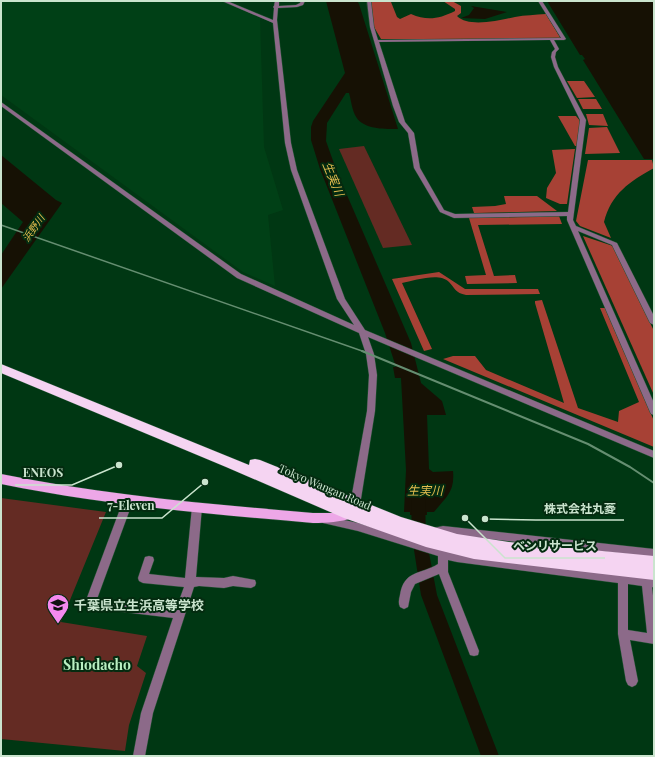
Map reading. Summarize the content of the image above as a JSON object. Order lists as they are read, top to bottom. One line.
{"streets":{"highway":["Tokyo Wangan Road"]},"districts":["Shiodacho"],"water":["生実川","浜野川"],"places":{"other":["ENEOS","7-Eleven","ベンリサービス","株式会社丸菱"],"school or university":["千葉県立生浜高等学校"]}}
